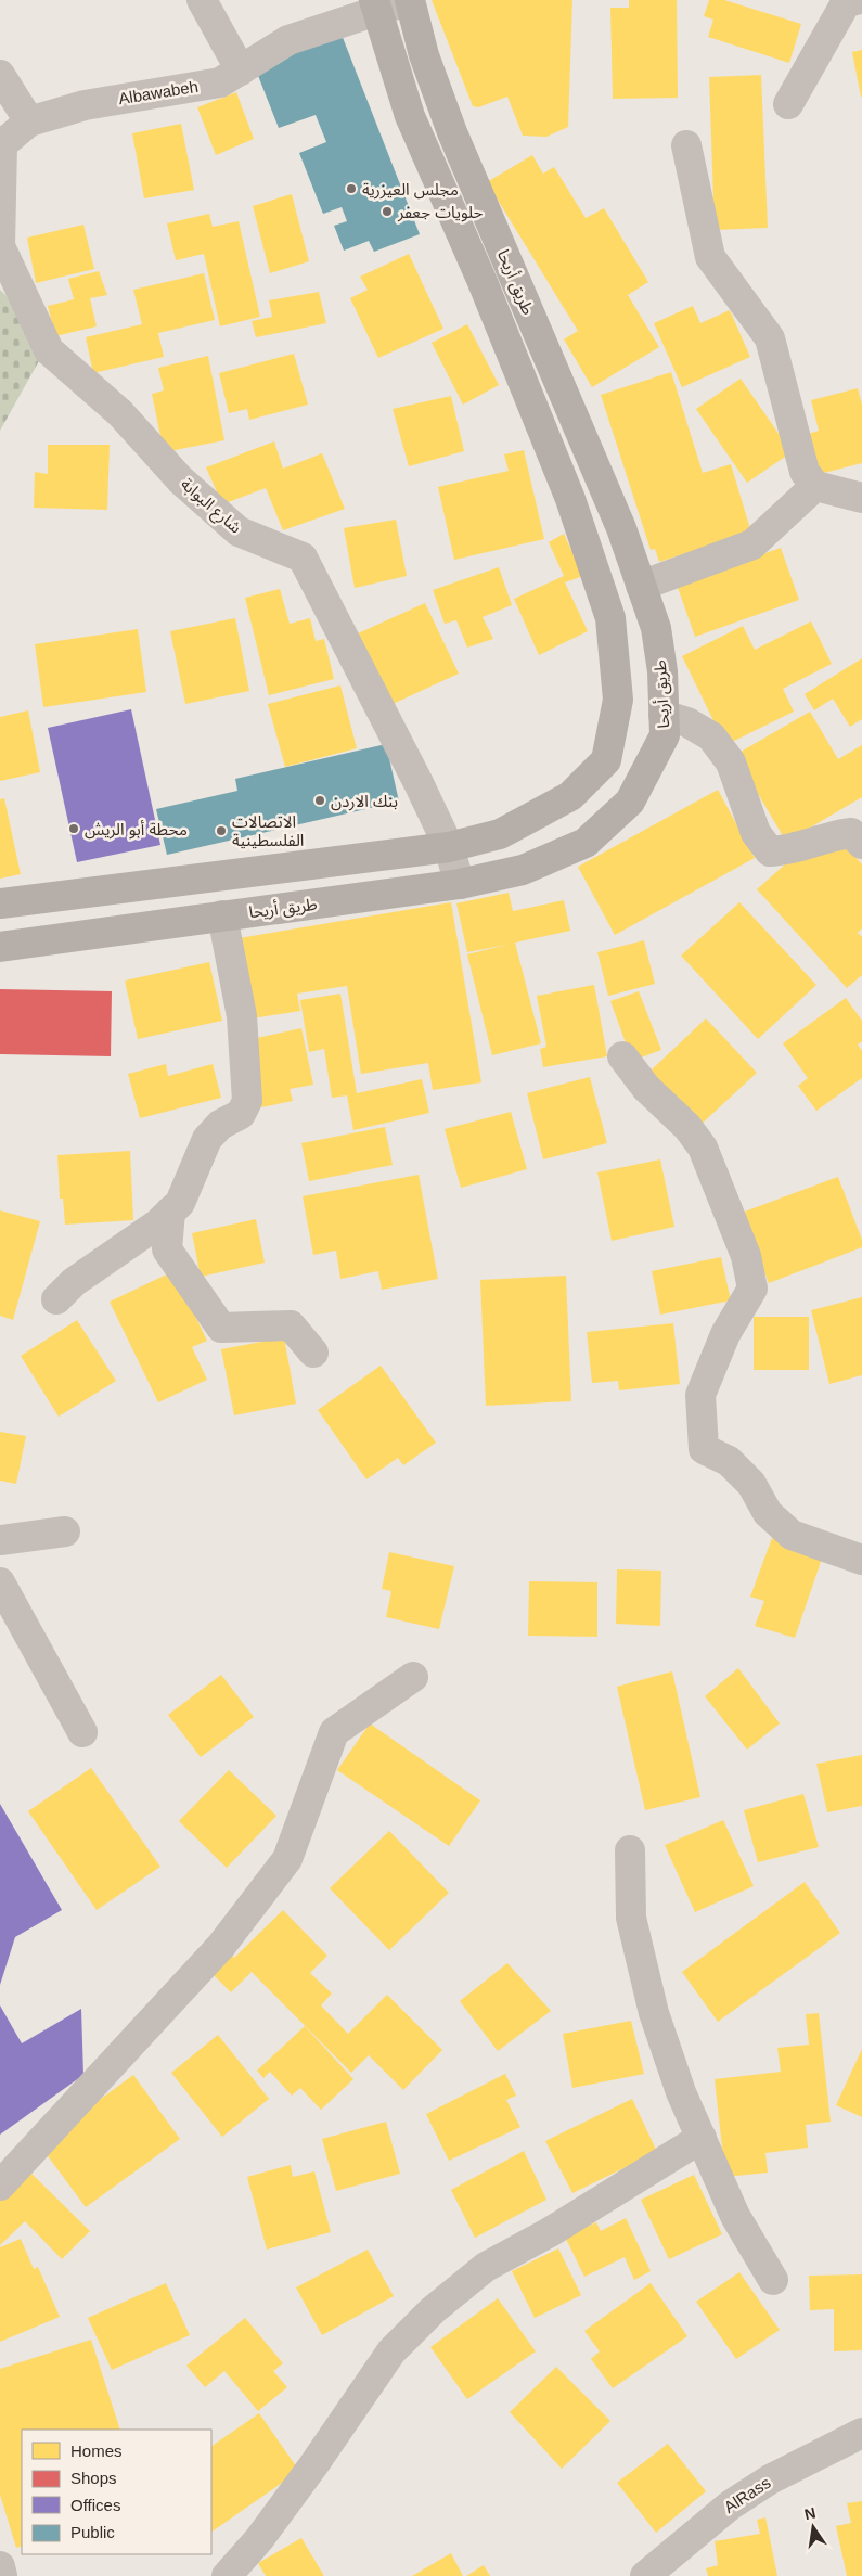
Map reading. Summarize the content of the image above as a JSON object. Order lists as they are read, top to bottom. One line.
{"streets":{"main road":["طريق أريحا"],"street":["Albawabeh","شارع البوابة","AlRass"]},"crossings":[["Albawabeh","طريق أريحا"],["Albawabeh","شارع البوابة"],["طريق أريحا","شارع البوابة"]],"places":["مجلس العيزرية","حلويات جعفر","بنك الاردن","محطة أبو الريش","الاتصالات الفلسطينية"],"legend":["Homes","Shops","Offices","Public"],"north":"top"}
